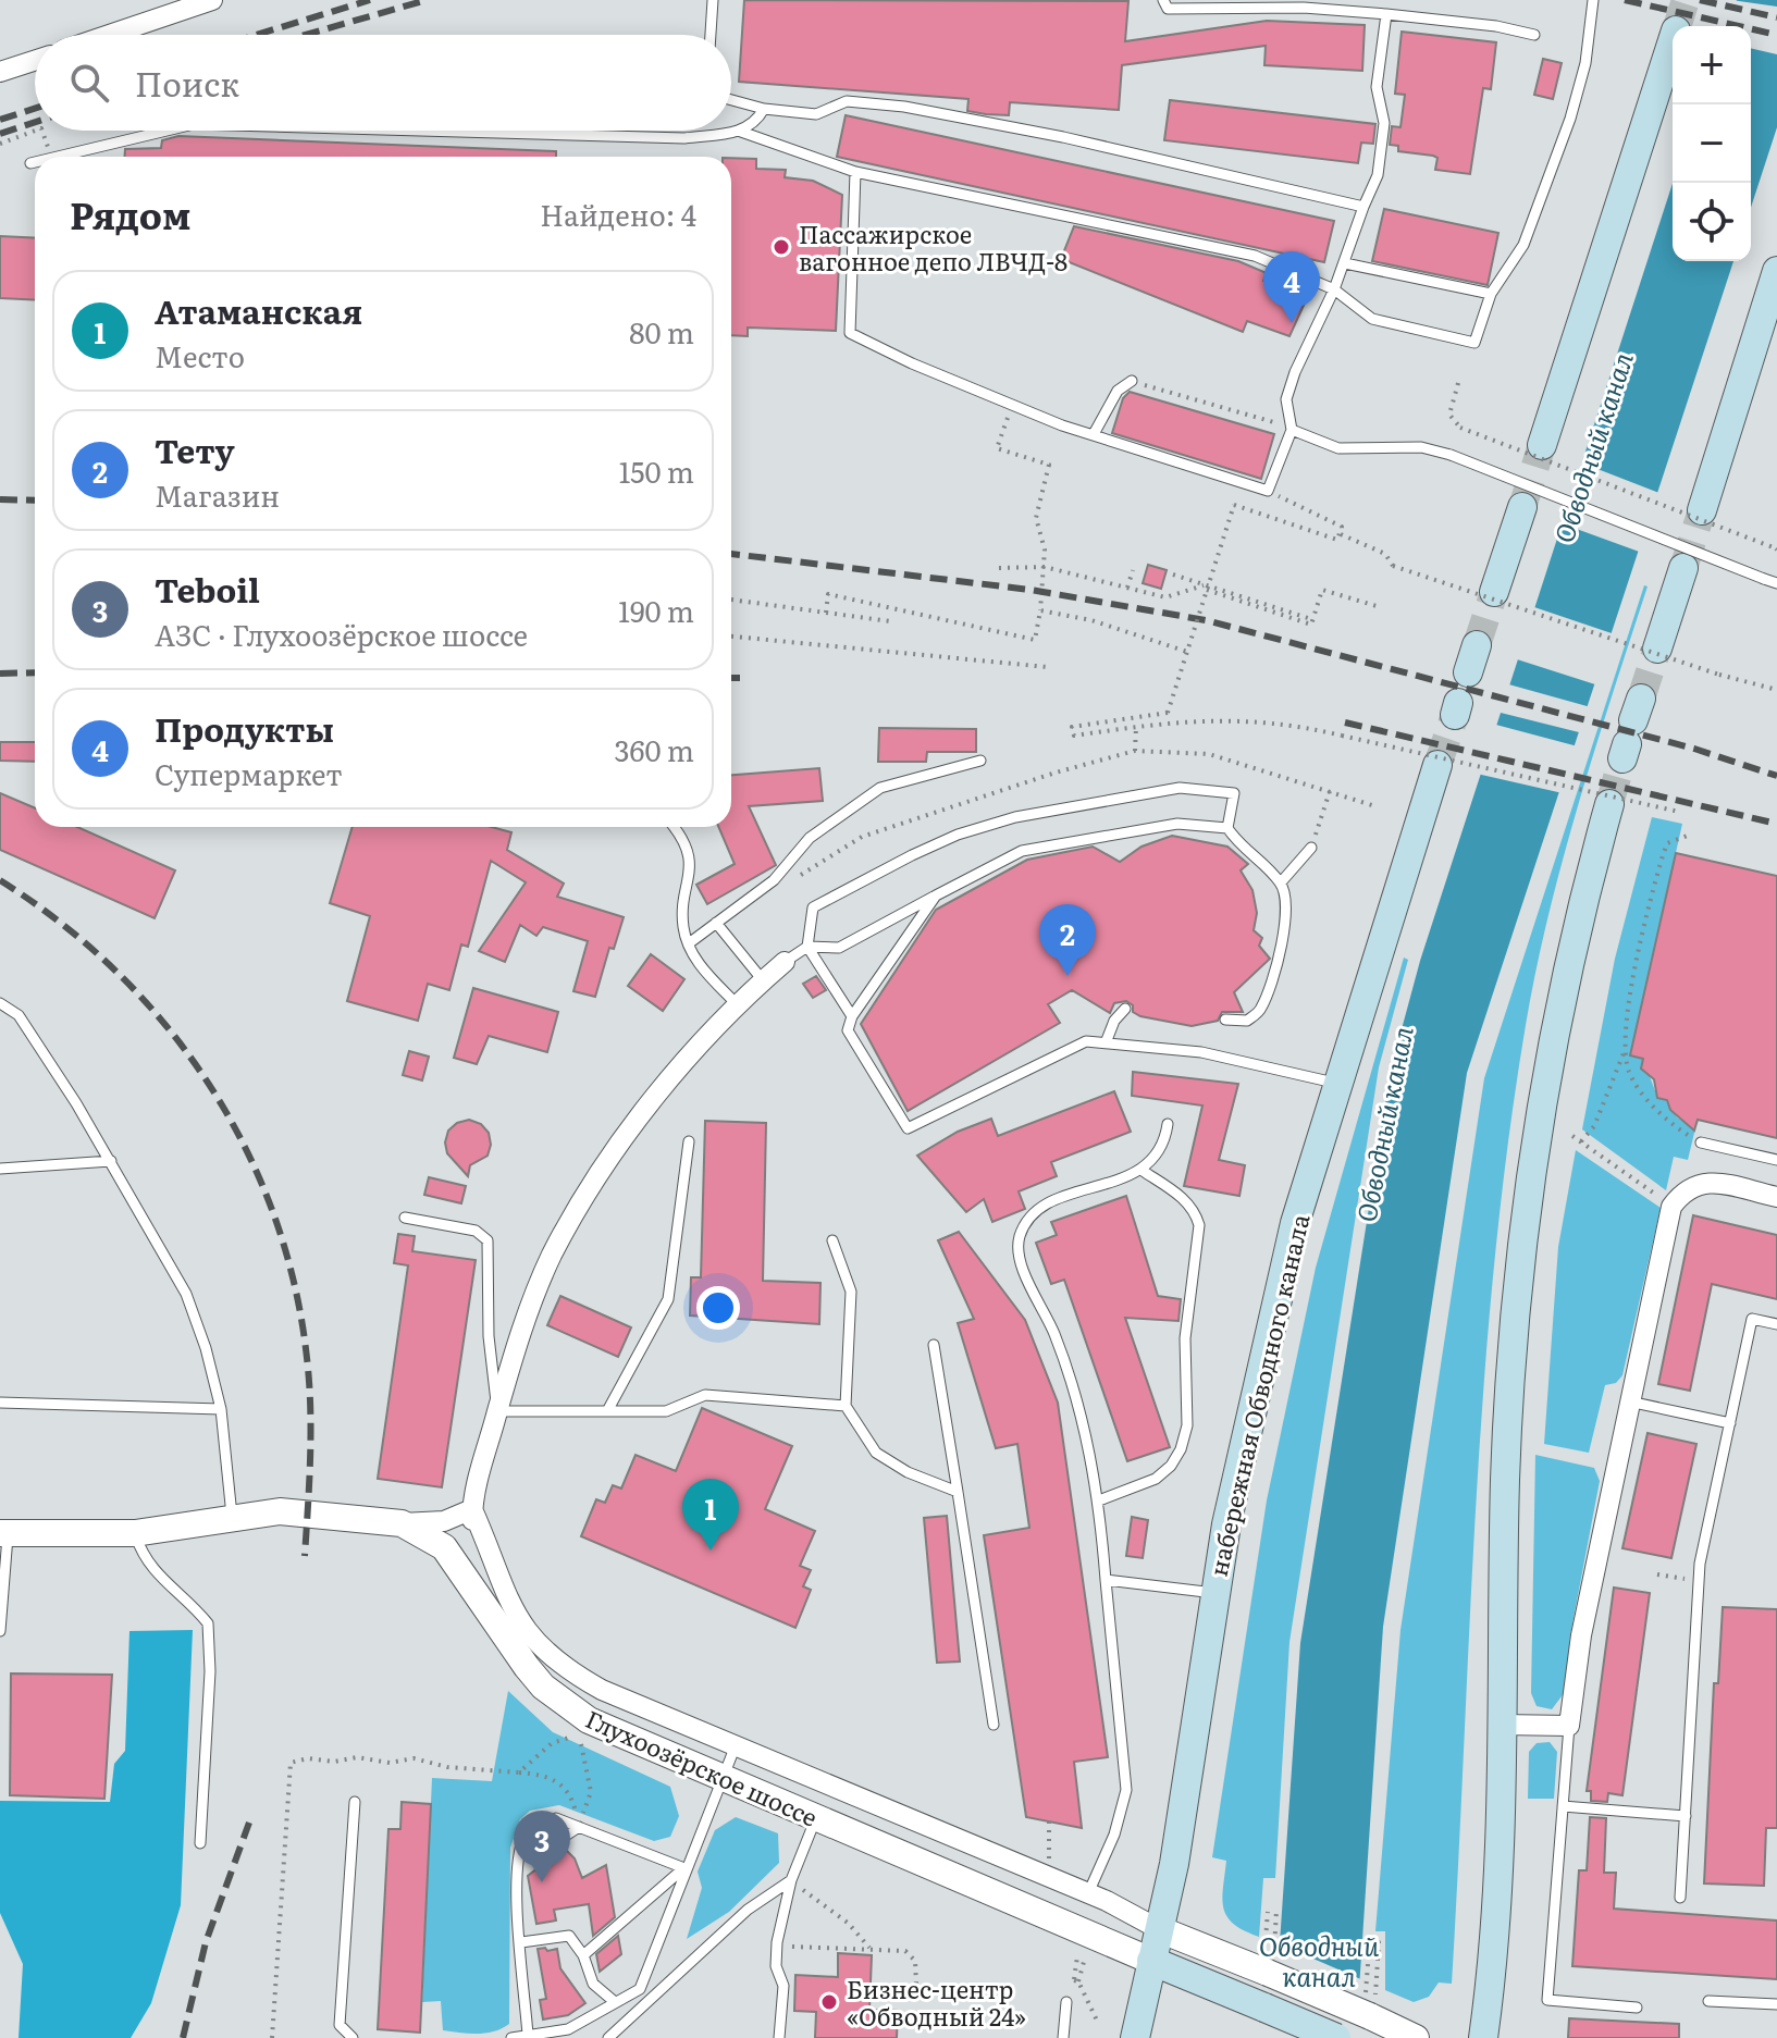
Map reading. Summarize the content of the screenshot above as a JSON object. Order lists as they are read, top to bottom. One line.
{"streets":{"main road":["набережная Обводного канала"],"street":["Глухоозёрское шоссе"]},"crossings":[["набережная Обводного канала","Глухоозёрское шоссе"]],"water":["Обводный канал"],"places":["Пассажирское вагонное депо ЛВЧД-8","Бизнес-центр «Обводный 24»"],"page":{"map_buttons":["+","−"],"search":"Поиск","heading":["Рядом","Найдено: 4"],"pins":["4","2","1","3"],"list":[{"mark":"1","name":"Атаманская","note":"Место","value":"80 m"},{"mark":"2","name":"Тету","note":"Магазин","value":"150 m"},{"mark":"3","name":"Teboil","note":"АЗС · Глухоозёрское шоссе","value":"190 m"},{"mark":"4","name":"Продукты","note":"Супермаркет","value":"360 m"}]}}
